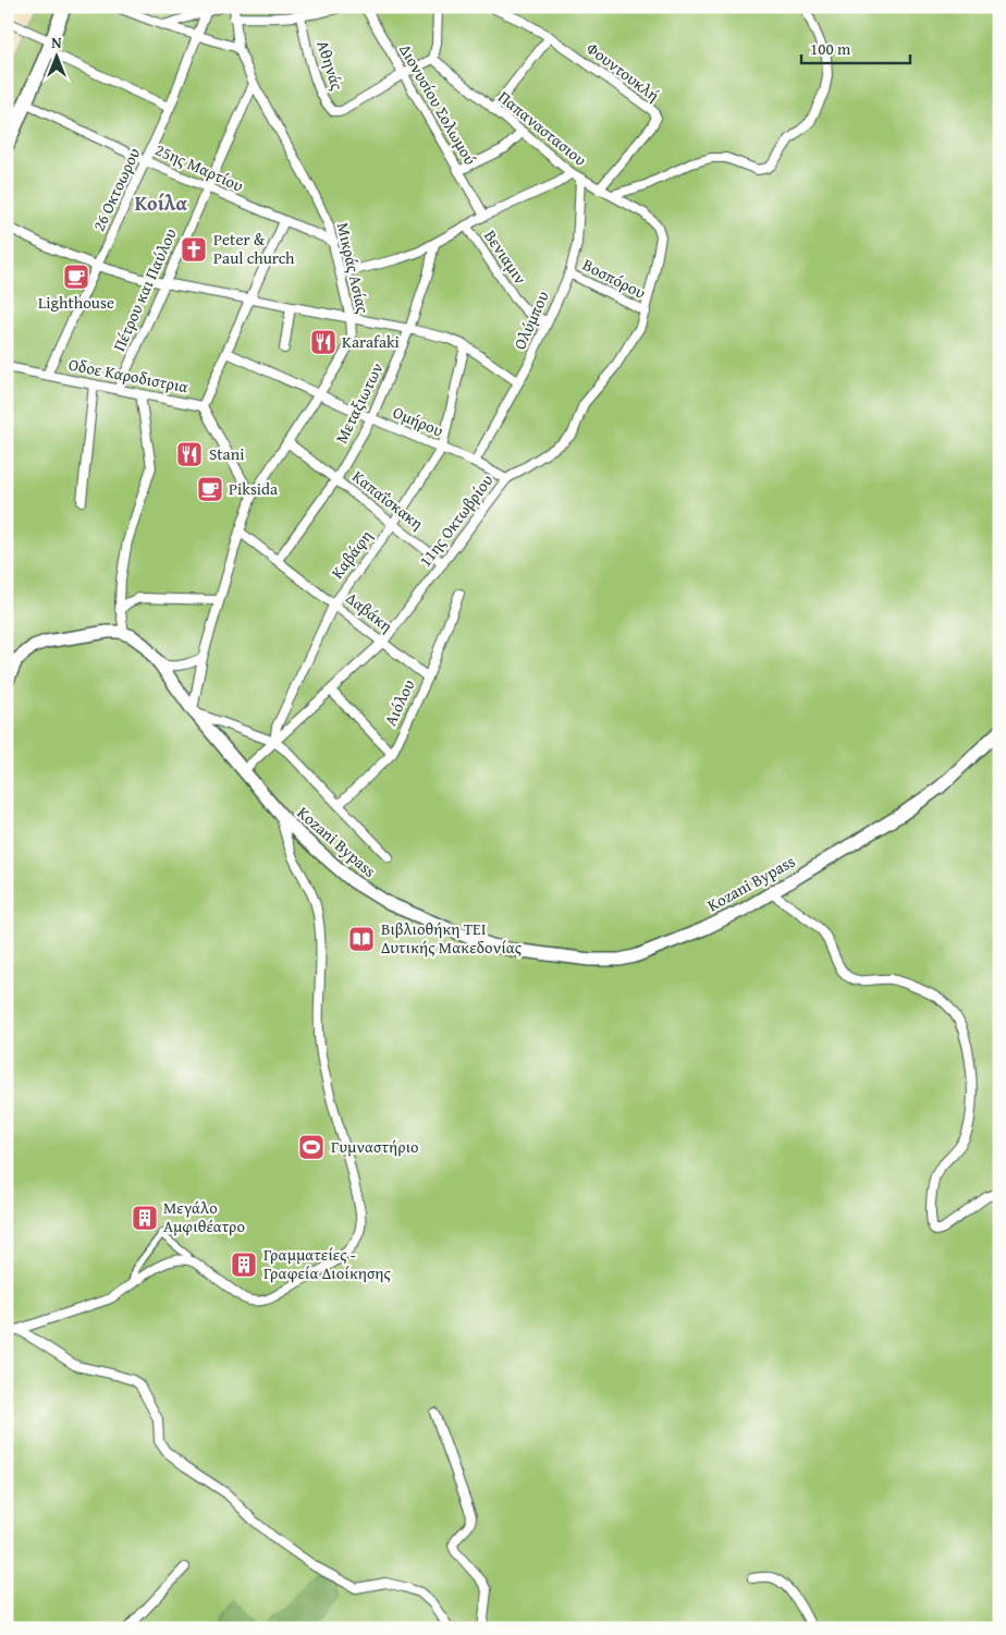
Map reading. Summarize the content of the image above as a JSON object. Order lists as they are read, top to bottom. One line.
{"streets":{"main road":["Kozani Bypass"],"street":["Αθηνάς","Φουντουκλή","Διονυσίου Σολωμού","Παπαναστασιου","25ης Μαρτίου","26 Οκτοωρου","Βενιαμιν","Μικράς Ασίας","Βοσπόρου","Πέτρου και Παύλου","Ολύμπου","Oδοε Καροδιστρια","Μεταξιωτων","Ομήρου","Καπαΐσκακη","11ης Οκτωβρίου","Καβάφη","Δαβάκη","Αιόλου"]},"crossings":[["Αθηνάς","Διονυσίου Σολωμού"],["Φουντουκλή","Παπαναστασιου"],["Παπαναστασιου","Ολύμπου"],["Παπαναστασιου","11ης Οκτωβρίου"],["25ης Μαρτίου","26 Οκτοωρου"],["25ης Μαρτίου","Μικράς Ασίας"],["25ης Μαρτίου","Πέτρου και Παύλου"],["26 Οκτοωρου","Oδοε Καροδιστρια"],["Βενιαμιν","Ολύμπου"],["Μικράς Ασίας","Πέτρου και Παύλου"],["Μικράς Ασίας","Oδοε Καροδιστρια"],["Μικράς Ασίας","Ομήρου"],["Μικράς Ασίας","Καπαΐσκακη"],["Βοσπόρου","Ολύμπου"],["Βοσπόρου","11ης Οκτωβρίου"],["Πέτρου και Παύλου","Oδοε Καροδιστρια"],["Ολύμπου","Ομήρου"],["Μεταξιωτων","Ομήρου"],["Μεταξιωτων","Καπαΐσκακη"],["Μεταξιωτων","Δαβάκη"],["Ομήρου","11ης Οκτωβρίου"],["Ομήρου","Καβάφη"],["Καπαΐσκακη","11ης Οκτωβρίου"],["Καπαΐσκακη","Καβάφη"],["11ης Οκτωβρίου","Καβάφη"],["11ης Οκτωβρίου","Δαβάκη"],["Καβάφη","Δαβάκη"],["Δαβάκη","Αιόλου"]],"districts":["Κοίλα"],"places":{"church":["Peter & Paul church"],"cafe":["Lighthouse","Piksida"],"restaurant":["Karafaki","Stani"],"library":["Βιβλιοθήκη ΤΕΙ Δυτικής Μακεδονίας"],"sports":["Γυμναστήριο"],"building":["Μεγάλο Αμφιθέατρο","Γραμματείες - Γραφεία Διοίκησης"]},"scale_bar":"100 m","north":"top"}
